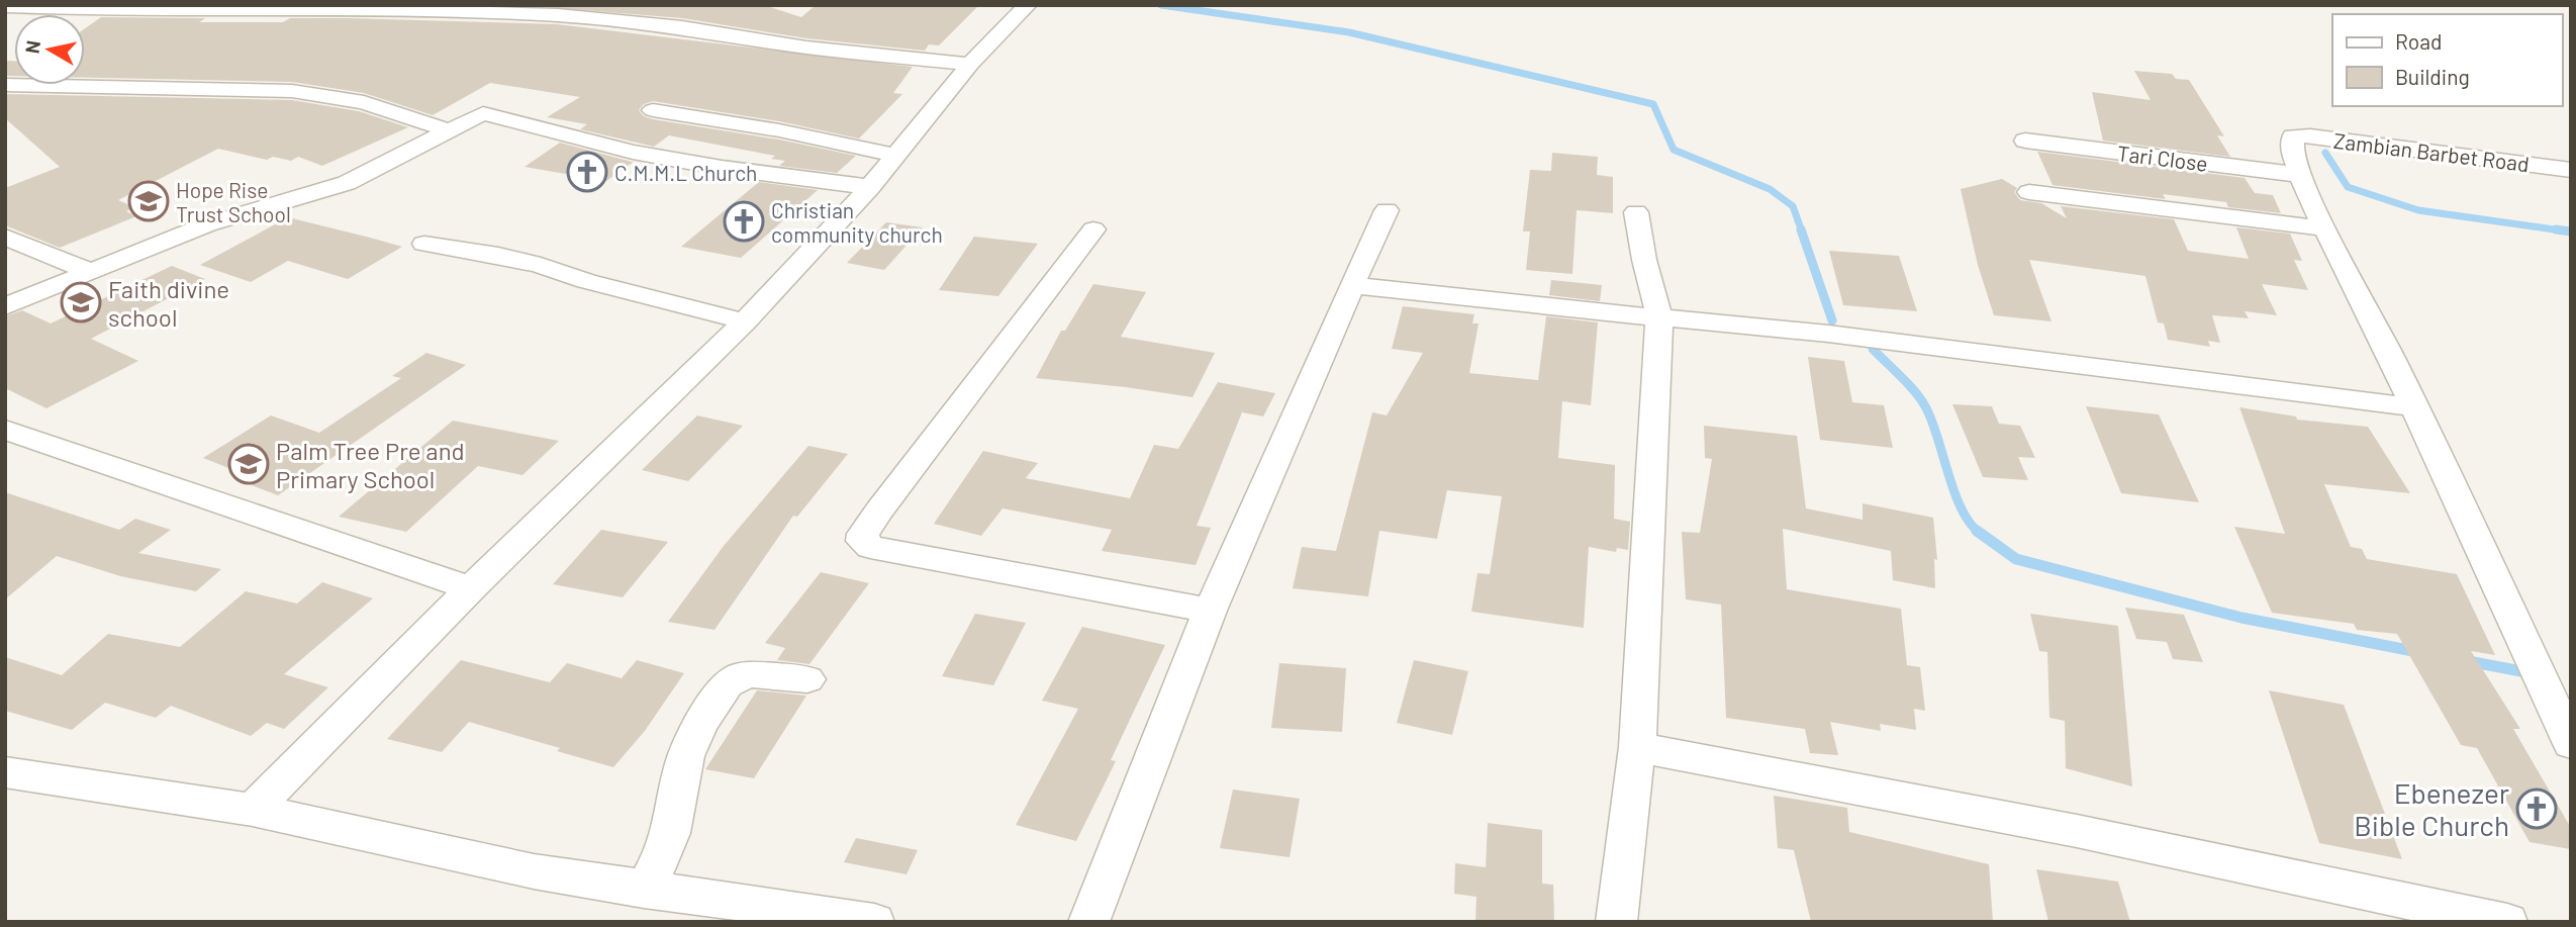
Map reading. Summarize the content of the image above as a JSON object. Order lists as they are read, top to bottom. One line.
{"streets":{"street":["Zambian Barbet Road","Tari Close"]},"crossings":[["Zambian Barbet Road","Tari Close"]],"places":{"church":["C.M.M.L Church","Christian community church","Ebenezer Bible Church"],"school or university":["Hope Rise Trust School","Faith divine school","Palm Tree Pre and Primary School"]},"legend":["Road","Building"],"north":"left"}
